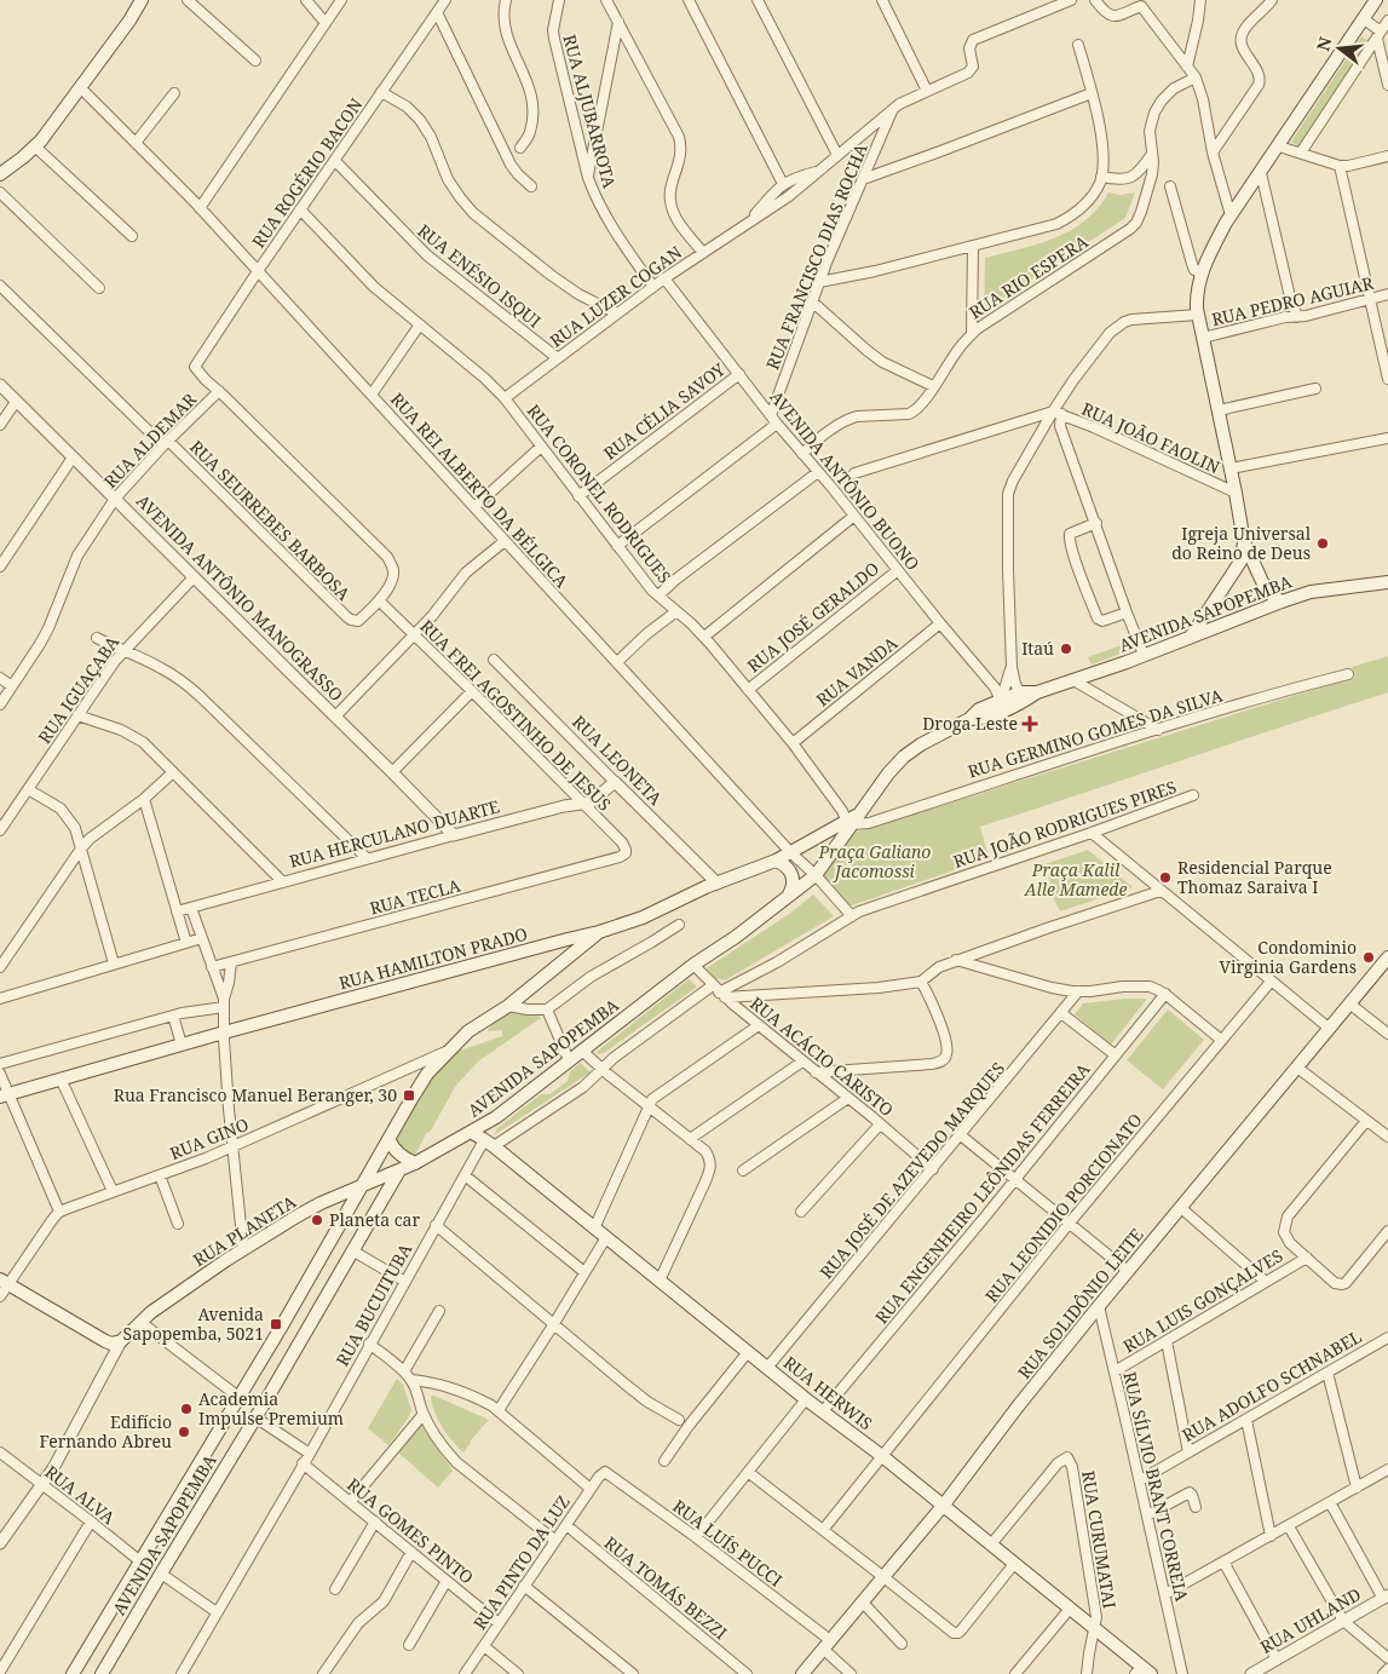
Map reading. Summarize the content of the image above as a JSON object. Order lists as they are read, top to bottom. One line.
{"streets":{"main road":["AVENIDA SAPOPEMBA","RUA HAMILTON PRADO","RUA PLANETA","RUA SOLIDÔNIO LEITE","RUA HERWIS"],"street":["RUA ALJUBARROTA","RUA ROGÉRIO BACON","RUA FRANCISCO DIAS ROCHA","RUA ENÉSIO ISQUI","RUA RIO ESPERA","RUA LUZER COGAN","RUA PEDRO AGUIAR","RUA CÉLIA SAVOY","RUA JOÃO FAOLIN","RUA ALDEMAR","AVENIDA ANTÔNIO BUONO","RUA REI ALBERTO DA BÉLGICA","RUA CORONEL RODRIGUES","RUA SEURREBES BARBOSA","AVENIDA ANTÔNIO MANOGRASSO","RUA JOSÉ GERALDO","RUA VANDA","RUA IGUAÇABA","RUA FREI AGOSTINHO DE JESUS","RUA GERMINO GOMES DA SILVA","RUA LEONETA","RUA JOÃO RODRIGUES PIRES","RUA HERCULANO DUARTE","RUA TECLA","RUA ACÁCIO CARISTO","RUA GINO","RUA JOSÉ DE AZEVEDO MARQUES","RUA ENGENHEIRO LEÔNIDAS FERREIRA","RUA LEONIDIO PORCIONATO","RUA LUIS GONÇALVES","RUA BUCUITUBA","RUA ADOLFO SCHNABEL","RUA SÍLVIO BRANT CORREIA","RUA ALVA","RUA GOMES PINTO","RUA CURUMATAI","RUA LUÍS PUCCI","RUA PINTO DA LUZ","RUA TOMÁS BEZZI","RUA UHLAND"]},"crossings":[["RUA ALJUBARROTA","RUA LUZER COGAN"],["RUA ROGÉRIO BACON","RUA ENÉSIO ISQUI"],["RUA ROGÉRIO BACON","RUA ALDEMAR"],["RUA ROGÉRIO BACON","RUA REI ALBERTO DA BÉLGICA"],["RUA ROGÉRIO BACON","RUA CORONEL RODRIGUES"],["RUA FRANCISCO DIAS ROCHA","RUA LUZER COGAN"],["RUA FRANCISCO DIAS ROCHA","AVENIDA ANTÔNIO BUONO"],["RUA ENÉSIO ISQUI","RUA LUZER COGAN"],["RUA RIO ESPERA","AVENIDA ANTÔNIO BUONO"],["RUA LUZER COGAN","AVENIDA ANTÔNIO BUONO"],["RUA LUZER COGAN","RUA CORONEL RODRIGUES"],["RUA CÉLIA SAVOY","AVENIDA ANTÔNIO BUONO"],["RUA CÉLIA SAVOY","RUA CORONEL RODRIGUES"],["RUA ALDEMAR","RUA SEURREBES BARBOSA"],["RUA ALDEMAR","AVENIDA ANTÔNIO MANOGRASSO"],["AVENIDA ANTÔNIO BUONO","AVENIDA SAPOPEMBA"],["AVENIDA ANTÔNIO BUONO","RUA JOSÉ GERALDO"],["AVENIDA ANTÔNIO BUONO","RUA VANDA"],["RUA REI ALBERTO DA BÉLGICA","AVENIDA SAPOPEMBA"],["RUA REI ALBERTO DA BÉLGICA","RUA JOÃO RODRIGUES PIRES"],["RUA REI ALBERTO DA BÉLGICA","RUA HAMILTON PRADO"],["RUA CORONEL RODRIGUES","AVENIDA SAPOPEMBA"],["RUA CORONEL RODRIGUES","RUA JOSÉ GERALDO"],["RUA CORONEL RODRIGUES","RUA VANDA"],["RUA CORONEL RODRIGUES","RUA GERMINO GOMES DA SILVA"],["RUA CORONEL RODRIGUES","RUA HAMILTON PRADO"],["RUA SEURREBES BARBOSA","RUA FREI AGOSTINHO DE JESUS"],["AVENIDA ANTÔNIO MANOGRASSO","RUA IGUAÇABA"],["AVENIDA ANTÔNIO MANOGRASSO","RUA HERCULANO DUARTE"],["AVENIDA SAPOPEMBA","RUA GERMINO GOMES DA SILVA"],["AVENIDA SAPOPEMBA","RUA JOÃO RODRIGUES PIRES"],["AVENIDA SAPOPEMBA","RUA HAMILTON PRADO"],["AVENIDA SAPOPEMBA","RUA ACÁCIO CARISTO"],["AVENIDA SAPOPEMBA","RUA GINO"],["AVENIDA SAPOPEMBA","RUA PLANETA"],["AVENIDA SAPOPEMBA","RUA BUCUITUBA"],["AVENIDA SAPOPEMBA","RUA HERWIS"],["AVENIDA SAPOPEMBA","RUA ALVA"],["RUA FREI AGOSTINHO DE JESUS","RUA HERCULANO DUARTE"],["RUA FREI AGOSTINHO DE JESUS","RUA TECLA"],["RUA GERMINO GOMES DA SILVA","RUA HAMILTON PRADO"],["RUA LEONETA","RUA HERCULANO DUARTE"],["RUA LEONETA","RUA HAMILTON PRADO"],["RUA JOÃO RODRIGUES PIRES","RUA ACÁCIO CARISTO"],["RUA JOÃO RODRIGUES PIRES","RUA BUCUITUBA"],["RUA JOÃO RODRIGUES PIRES","RUA HERWIS"],["RUA ACÁCIO CARISTO","RUA JOSÉ DE AZEVEDO MARQUES"],["RUA JOSÉ DE AZEVEDO MARQUES","RUA HERWIS"],["RUA ENGENHEIRO LEÔNIDAS FERREIRA","RUA HERWIS"],["RUA LEONIDIO PORCIONATO","RUA HERWIS"],["RUA PLANETA","RUA ALVA"],["RUA LUIS GONÇALVES","RUA SÍLVIO BRANT CORREIA"],["RUA SOLIDÔNIO LEITE","RUA HERWIS"],["RUA SOLIDÔNIO LEITE","RUA SÍLVIO BRANT CORREIA"],["RUA SOLIDÔNIO LEITE","RUA LUÍS PUCCI"],["RUA BUCUITUBA","RUA HERWIS"],["RUA BUCUITUBA","RUA GOMES PINTO"],["RUA ADOLFO SCHNABEL","RUA SÍLVIO BRANT CORREIA"],["RUA HERWIS","RUA CURUMATAI"],["RUA GOMES PINTO","RUA PINTO DA LUZ"],["RUA LUÍS PUCCI","RUA PINTO DA LUZ"],["RUA PINTO DA LUZ","RUA TOMÁS BEZZI"]],"parks":["Praça Galiano Jacomossi","Praça Kalil Alle Mamede"],"places":{"other":["Igreja Universal do Reino de Deus","Itaú","Residencial Parque Thomaz Saraiva I","Condominio Virginia Gardens","Planeta car","Academia Impulse Premium","Edifício Fernando Abreu"],"health":["Droga Leste"],"transit":["Rua Francisco Manuel Beranger, 30","Avenida Sapopemba, 5021"]},"north":"left"}
